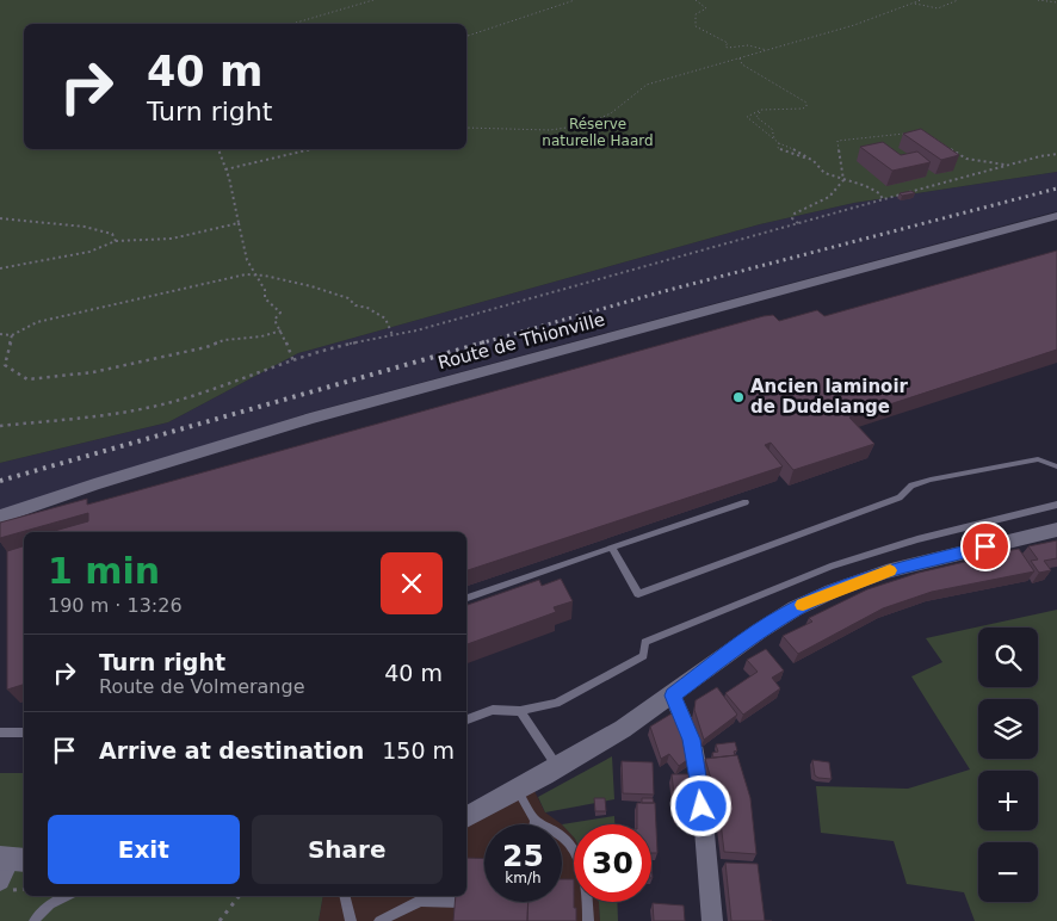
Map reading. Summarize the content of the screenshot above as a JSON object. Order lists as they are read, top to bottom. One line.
{"streets":{"main road":["Route de Thionville"]},"parks":["Réserve naturelle Haard"],"places":["Ancien laminoir de Dudelange"],"page":{"turn":["40 m","Turn right"],"heading":["1 min","190 m · 13:26"],"map_buttons":["+","−"],"list":[{"name":"Turn right","note":"Route de Volmerange","value":"40 m"},{"name":"Arrive at destination","value":"150 m"}],"buttons":["Exit","Share"],"speed":"25 km/h","limit":"30"}}
